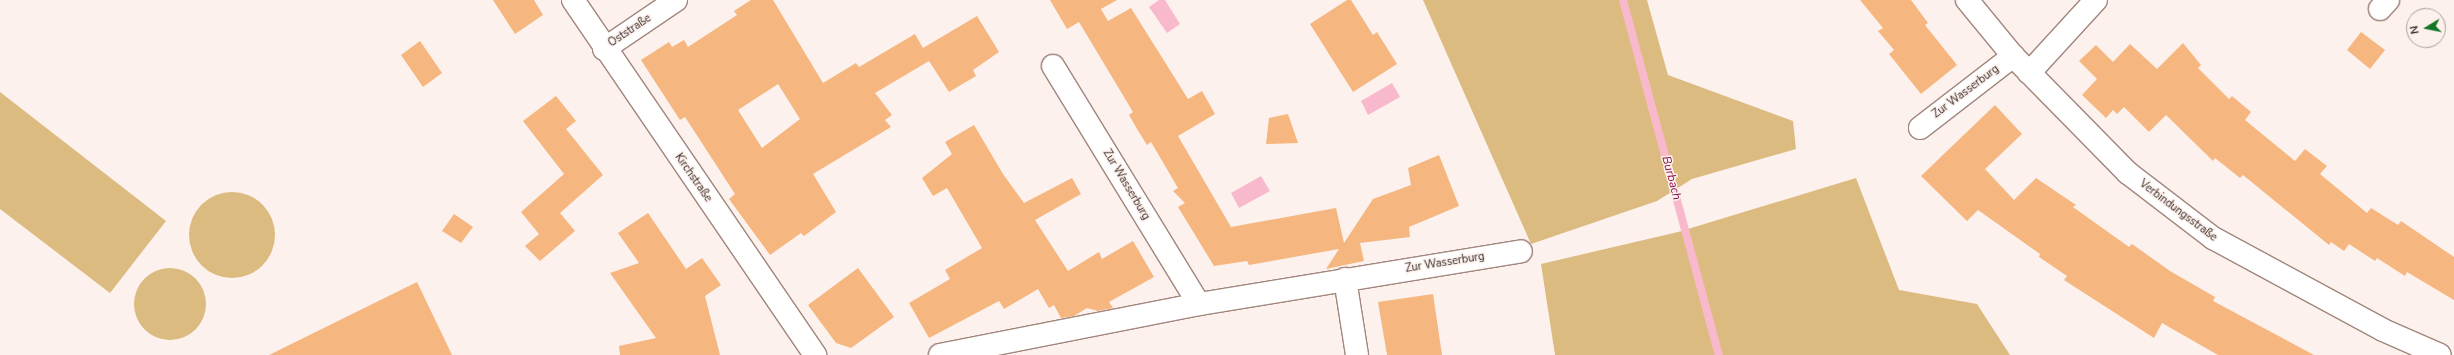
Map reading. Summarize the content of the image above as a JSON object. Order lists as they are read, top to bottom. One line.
{"streets":{"street":["Oststraße","Zur Wasserburg","Kirchstraße","Verbindungsstraße"]},"crossings":[["Oststraße","Kirchstraße"],["Zur Wasserburg","Verbindungsstraße"]],"water":["Burbach"],"north":"left"}
